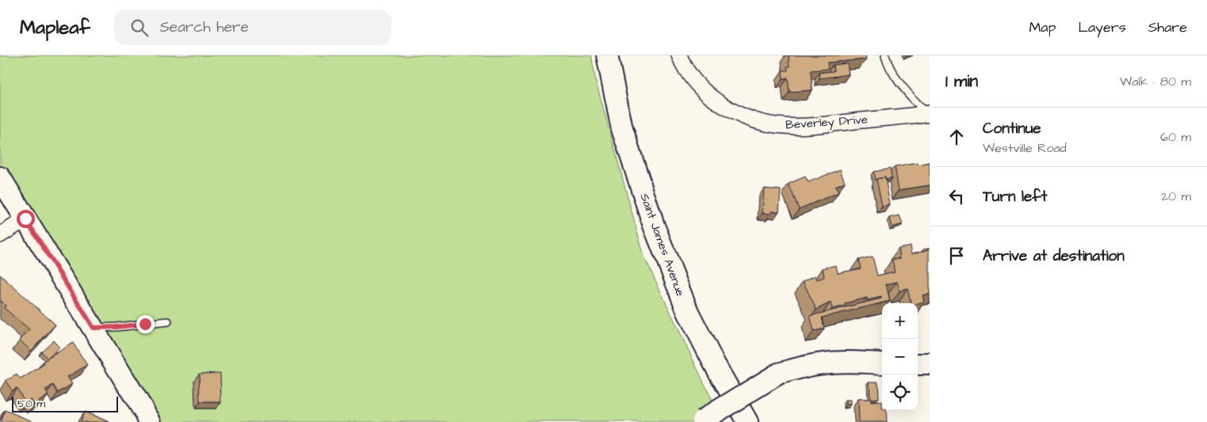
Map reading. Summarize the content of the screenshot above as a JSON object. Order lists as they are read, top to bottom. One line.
{"streets":{"street":["Beverley Drive","Saint James Avenue"]},"scale_bar":"50 m","page":{"header":"Mapleaf","search":"Search here","nav":["Map","Layers","Share"],"heading":["1 min","Walk · 80 m"],"list":[["Continue","Westville Road","60 m"],["Turn left","20 m"],"Arrive at destination"],"map_buttons":["+","−"],"scale":"50 m"}}
